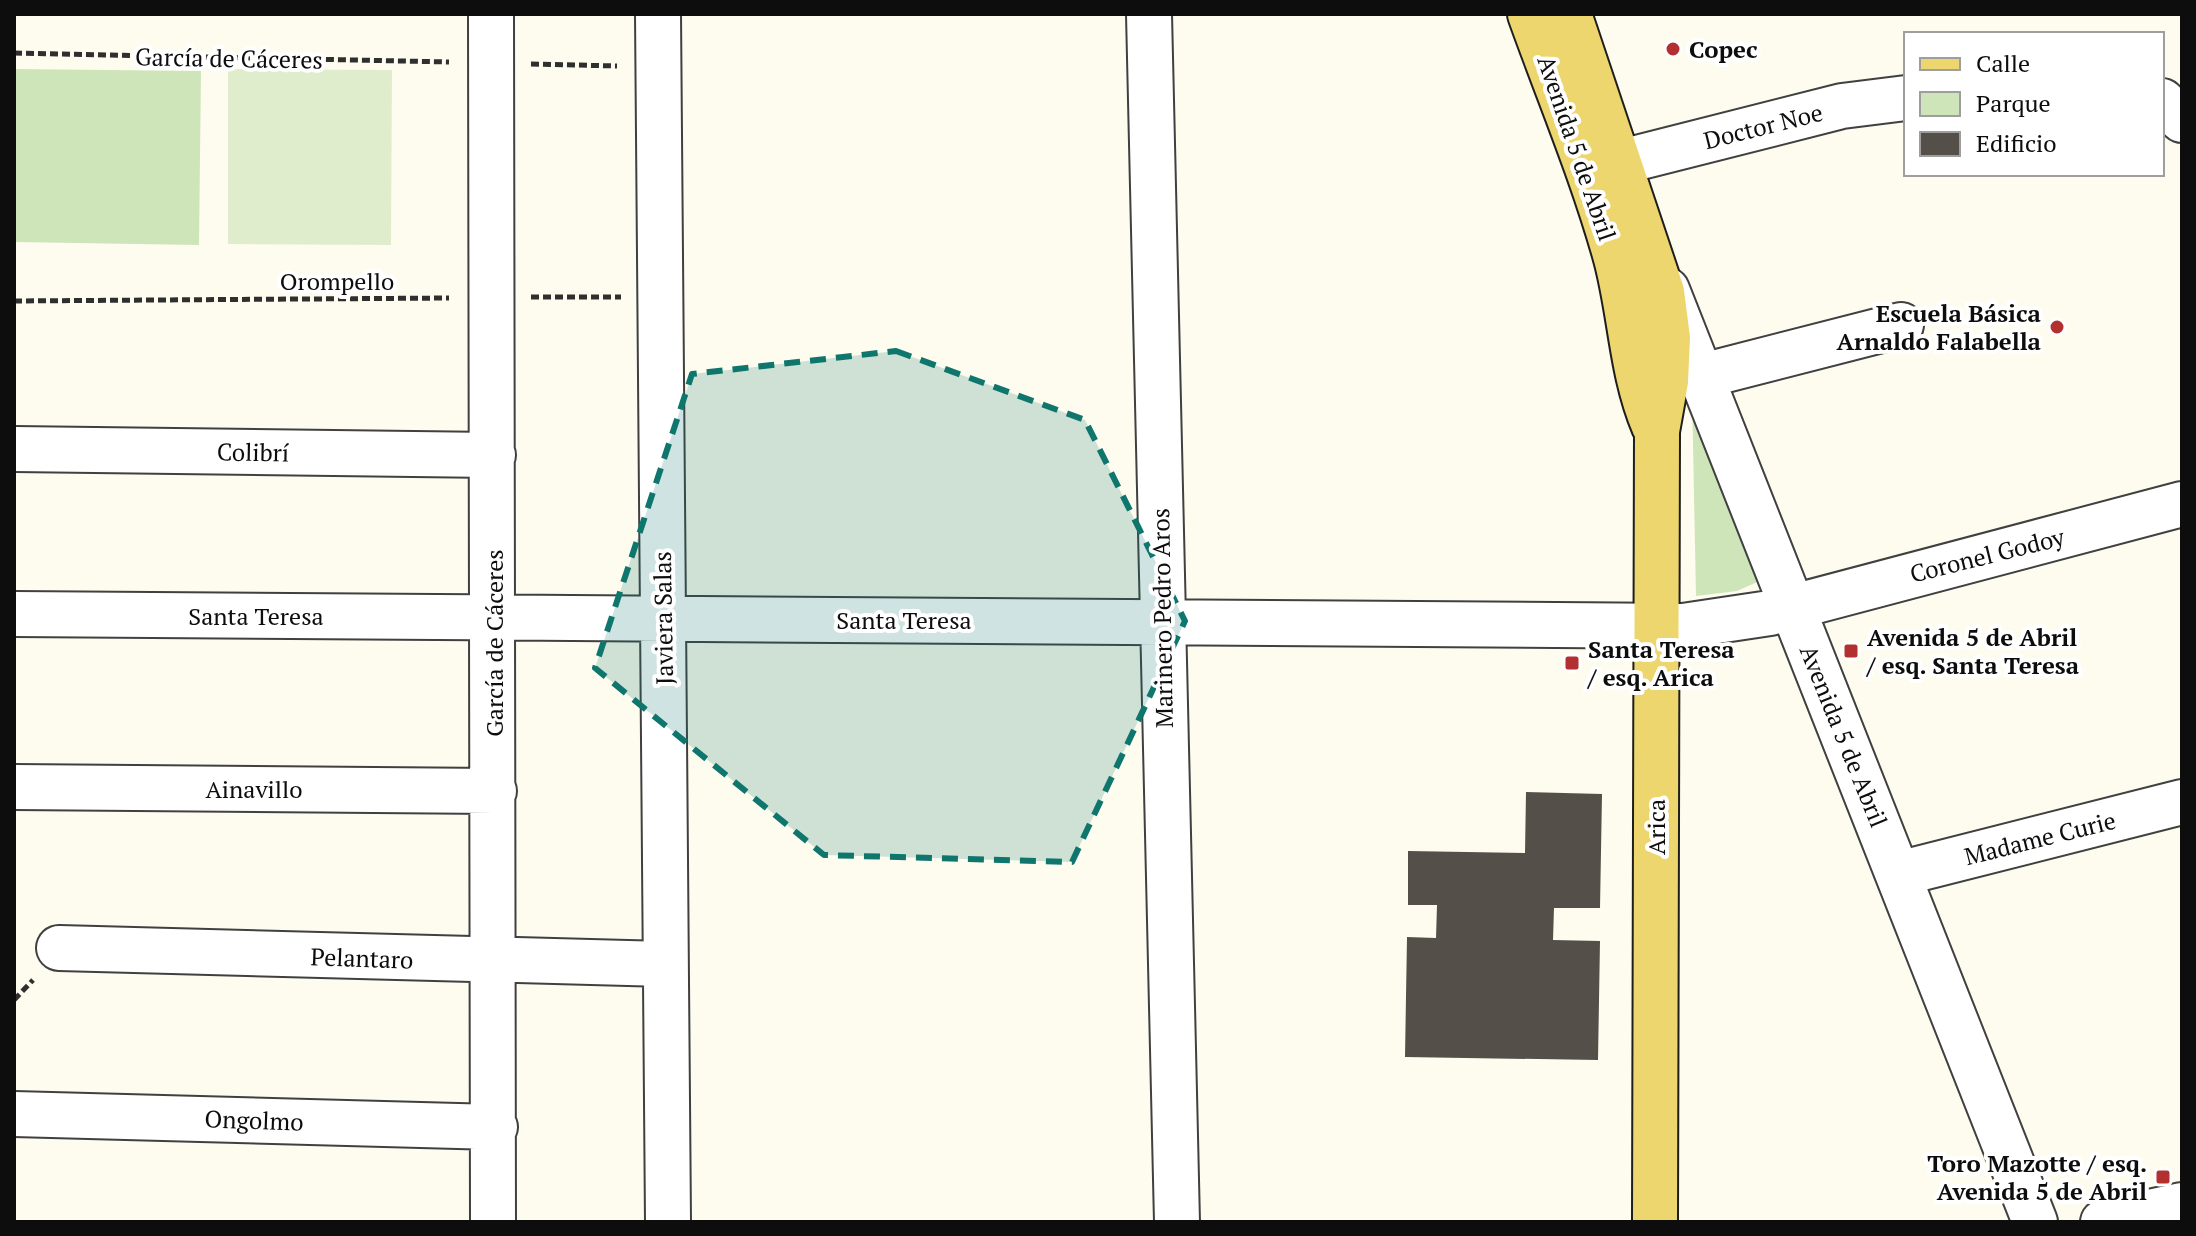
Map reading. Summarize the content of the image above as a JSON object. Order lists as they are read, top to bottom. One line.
{"streets":{"main road":["Avenida 5 de Abril","Arica"],"street":["García de Cáceres","Doctor Noe","Colibrí","Coronel Godoy","Santa Teresa","Javiera Salas","Marinero Pedro Aros","Ainavillo","Madame Curie","Pelantaro","Ongolmo"],"path":["Orompello"]},"crossings":[["García de Cáceres","Orompello"],["García de Cáceres","Colibrí"],["García de Cáceres","Santa Teresa"],["García de Cáceres","Javiera Salas"],["García de Cáceres","Ainavillo"],["García de Cáceres","Pelantaro"],["García de Cáceres","Ongolmo"],["Doctor Noe","Avenida 5 de Abril"],["Avenida 5 de Abril","Coronel Godoy"],["Avenida 5 de Abril","Santa Teresa"],["Avenida 5 de Abril","Arica"],["Avenida 5 de Abril","Madame Curie"],["Orompello","Javiera Salas"],["Coronel Godoy","Santa Teresa"],["Santa Teresa","Javiera Salas"],["Santa Teresa","Marinero Pedro Aros"],["Santa Teresa","Arica"],["Javiera Salas","Pelantaro"]],"places":{"other":["Copec","Escuela Básica Arnaldo Falabella"],"transit":["Avenida 5 de Abril / esq. Santa Teresa","Santa Teresa / esq. Arica","Toro Mazotte / esq. Avenida 5 de Abril"]},"legend":["Calle","Parque","Edificio"]}
